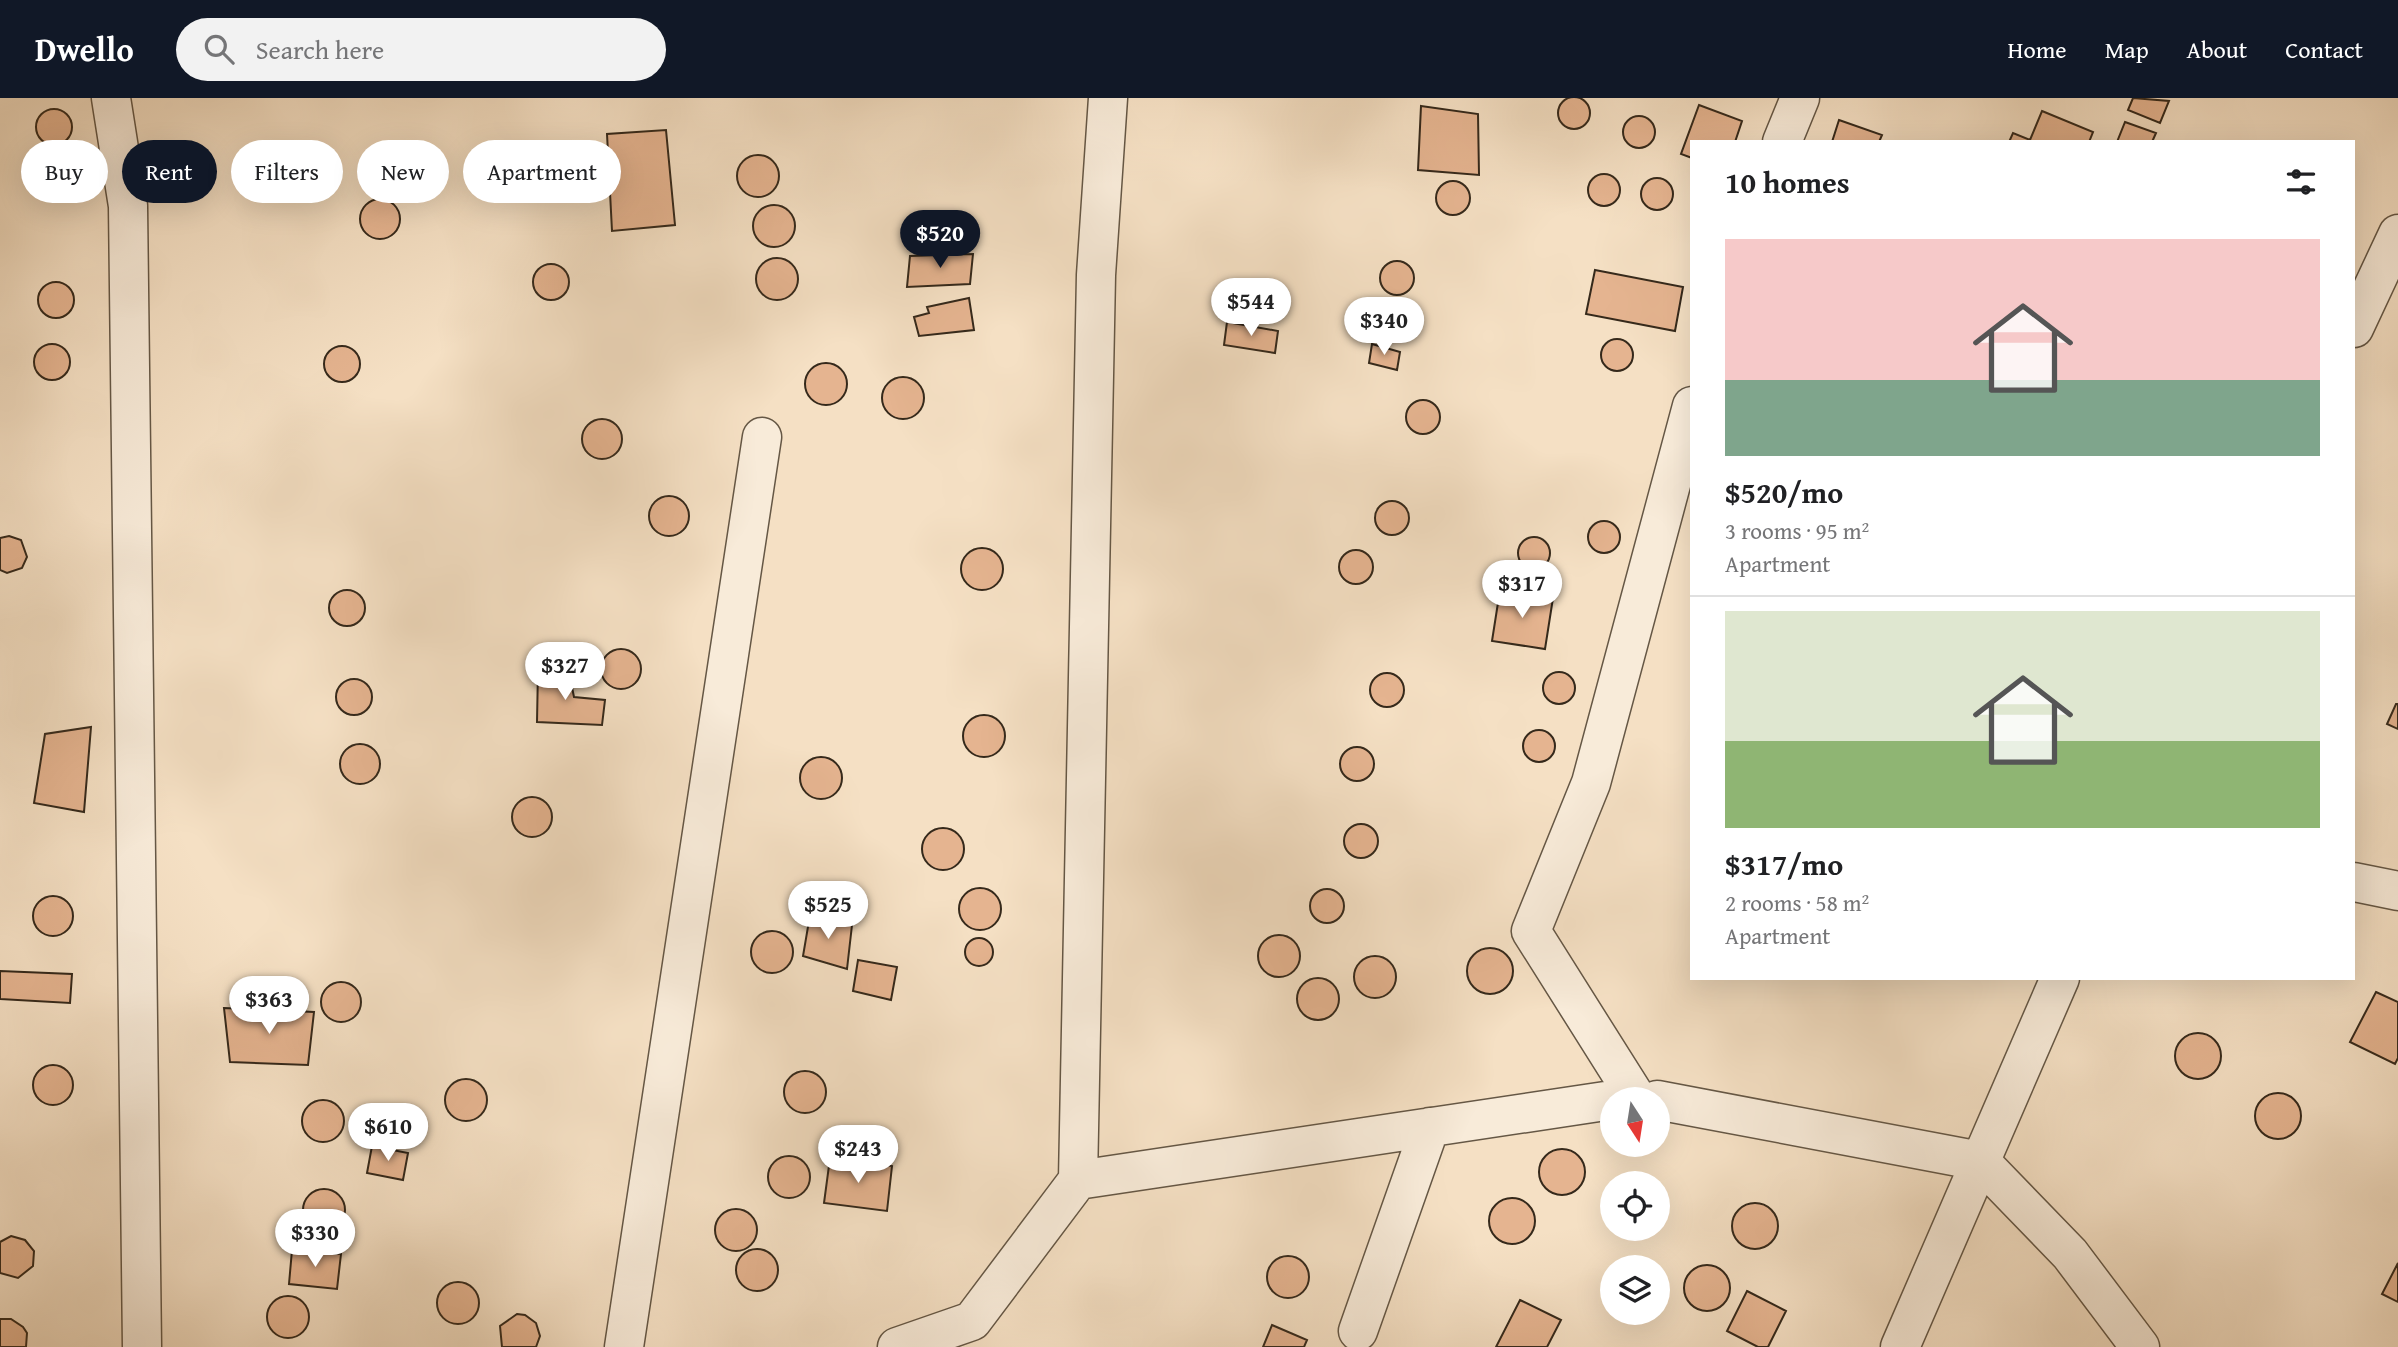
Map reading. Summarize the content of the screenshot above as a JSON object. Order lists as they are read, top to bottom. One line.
{"north":"bottom","page":{"header":"Dwello","search":"Search here","nav":["Home","Map","About","Contact"],"chip":["Buy","Rent","Filters","New","Apartment"],"heading":"10 homes","price":["$520","$544","$340","$317","$327","$525","$363","$610","$243","$330"],"list":[{"name":"$520/mo","note":"3 rooms · 95 m² · Apartment"},{"name":"$317/mo","note":"2 rooms · 58 m² · Apartment"}]}}
